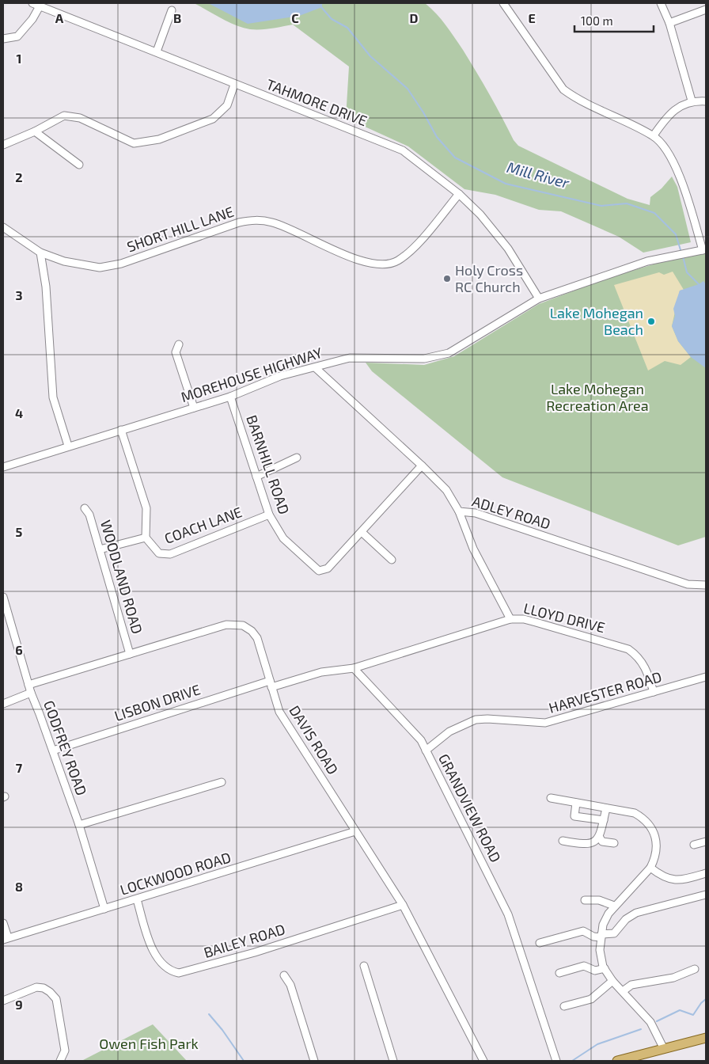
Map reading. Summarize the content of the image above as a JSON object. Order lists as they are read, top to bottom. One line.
{"streets":{"street":["TAHMORE DRIVE","SHORT HILL LANE","MOREHOUSE HIGHWAY","BARNHILL ROAD","ADLEY ROAD","COACH LANE","WOODLAND ROAD","LLOYD DRIVE","HARVESTER ROAD","LISBON DRIVE","DAVIS ROAD","GODFREY ROAD","GRANDVIEW ROAD","LOCKWOOD ROAD","BAILEY ROAD"]},"crossings":[["TAHMORE DRIVE","SHORT HILL LANE"],["TAHMORE DRIVE","MOREHOUSE HIGHWAY"],["MOREHOUSE HIGHWAY","BARNHILL ROAD"],["MOREHOUSE HIGHWAY","ADLEY ROAD"],["MOREHOUSE HIGHWAY","COACH LANE"],["BARNHILL ROAD","COACH LANE"],["WOODLAND ROAD","DAVIS ROAD"],["LLOYD DRIVE","HARVESTER ROAD"],["LLOYD DRIVE","GRANDVIEW ROAD"],["HARVESTER ROAD","GRANDVIEW ROAD"],["LISBON DRIVE","DAVIS ROAD"],["LISBON DRIVE","GODFREY ROAD"],["DAVIS ROAD","GODFREY ROAD"],["DAVIS ROAD","LOCKWOOD ROAD"],["DAVIS ROAD","BAILEY ROAD"],["GODFREY ROAD","LOCKWOOD ROAD"],["LOCKWOOD ROAD","BAILEY ROAD"]],"water":["Mill River"],"parks":["Lake Mohegan Recreation Area","Owen Fish Park"],"places":["Holy Cross RC Church","Lake Mohegan Beach"],"scale_bar":"100 m","grid":{"columns":["A","B","C","D","E"],"rows":["1","2","3","4","5","6","7","8","9"]}}
